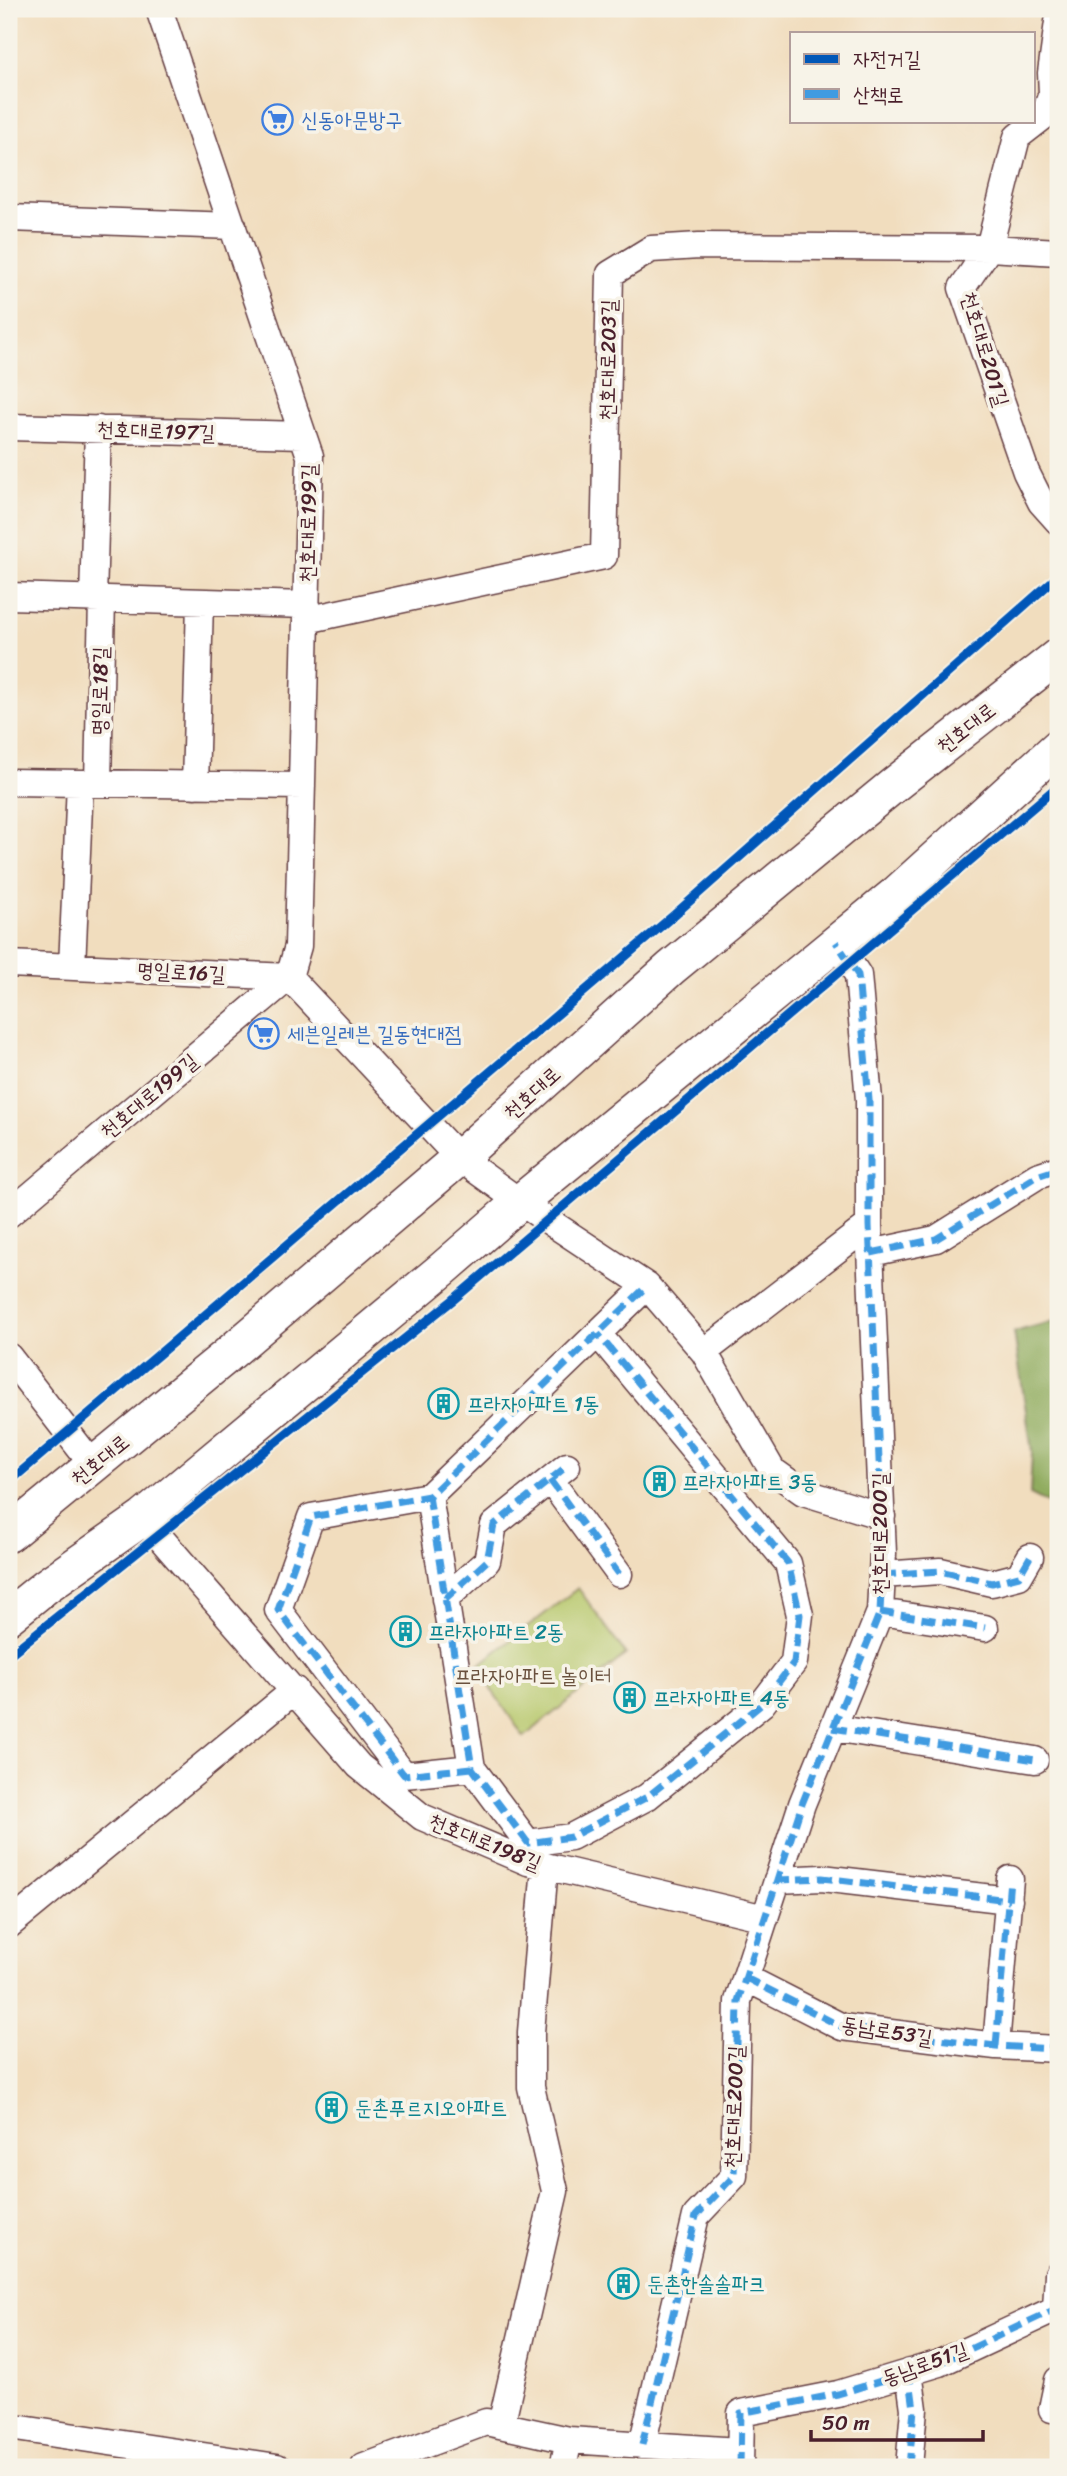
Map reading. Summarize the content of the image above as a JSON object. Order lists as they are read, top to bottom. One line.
{"streets":{"main road":["천호대로"],"street":["천호대로201길","천호대로203길","천호대로197길","천호대로199길","명일로18길","명일로16길","천호대로200길","천호대로198길","동남로53길","동남로51길"]},"crossings":[["천호대로201길","천호대로203길"],["천호대로203길","천호대로199길"],["천호대로197길","천호대로199길"],["천호대로197길","명일로18길"],["천호대로199길","명일로16길"],["천호대로200길","천호대로198길"],["천호대로200길","동남로53길"]],"parks":["프라자아파트 놀이터"],"places":{"supermarket":["신동아문방구","세븐일레븐 길동현대점"],"building":["프라자아파트 1동","프라자아파트 3동","프라자아파트 2동","프라자아파트 4동","둔촌푸르지오아파트","둔촌한솔솔파크"]},"legend":["자전거길","산책로"],"scale_bar":"50 m"}
